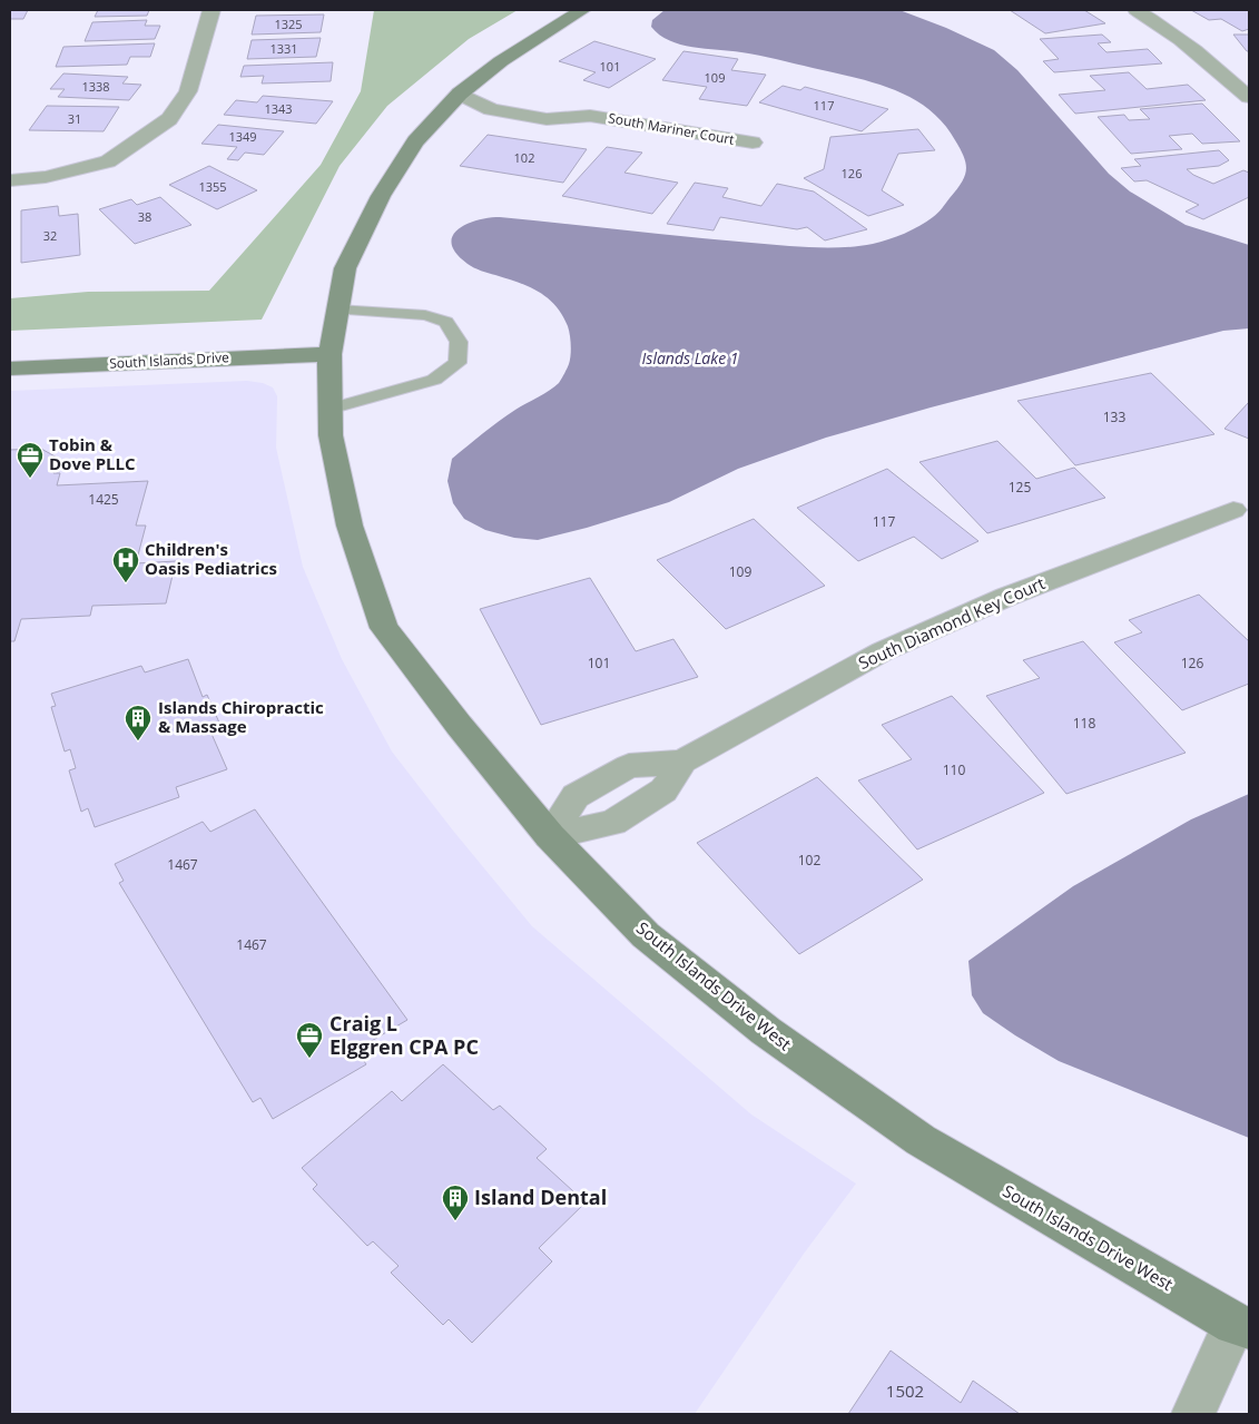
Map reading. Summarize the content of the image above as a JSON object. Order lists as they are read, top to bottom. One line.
{"streets":{"street":["South Mariner Court","South Islands Drive","South Diamond Key Court","South Islands Drive West"]},"crossings":[["South Mariner Court","South Islands Drive West"],["South Islands Drive","South Islands Drive West"],["South Diamond Key Court","South Islands Drive West"]],"water":["Islands Lake 1"],"places":{"office":["Tobin & Dove PLLC","Craig L Elggren CPA PC"],"hospital":["Children's Oasis Pediatrics"],"building":["Islands Chiropractic & Massage","Island Dental"]},"house_numbers":["1325","1331","101","109","1338","117","1343","31","1349","102","126","1355","38","32","133","125","1425","117","109","101","126","118","110","102","1467","1467","1502"]}
